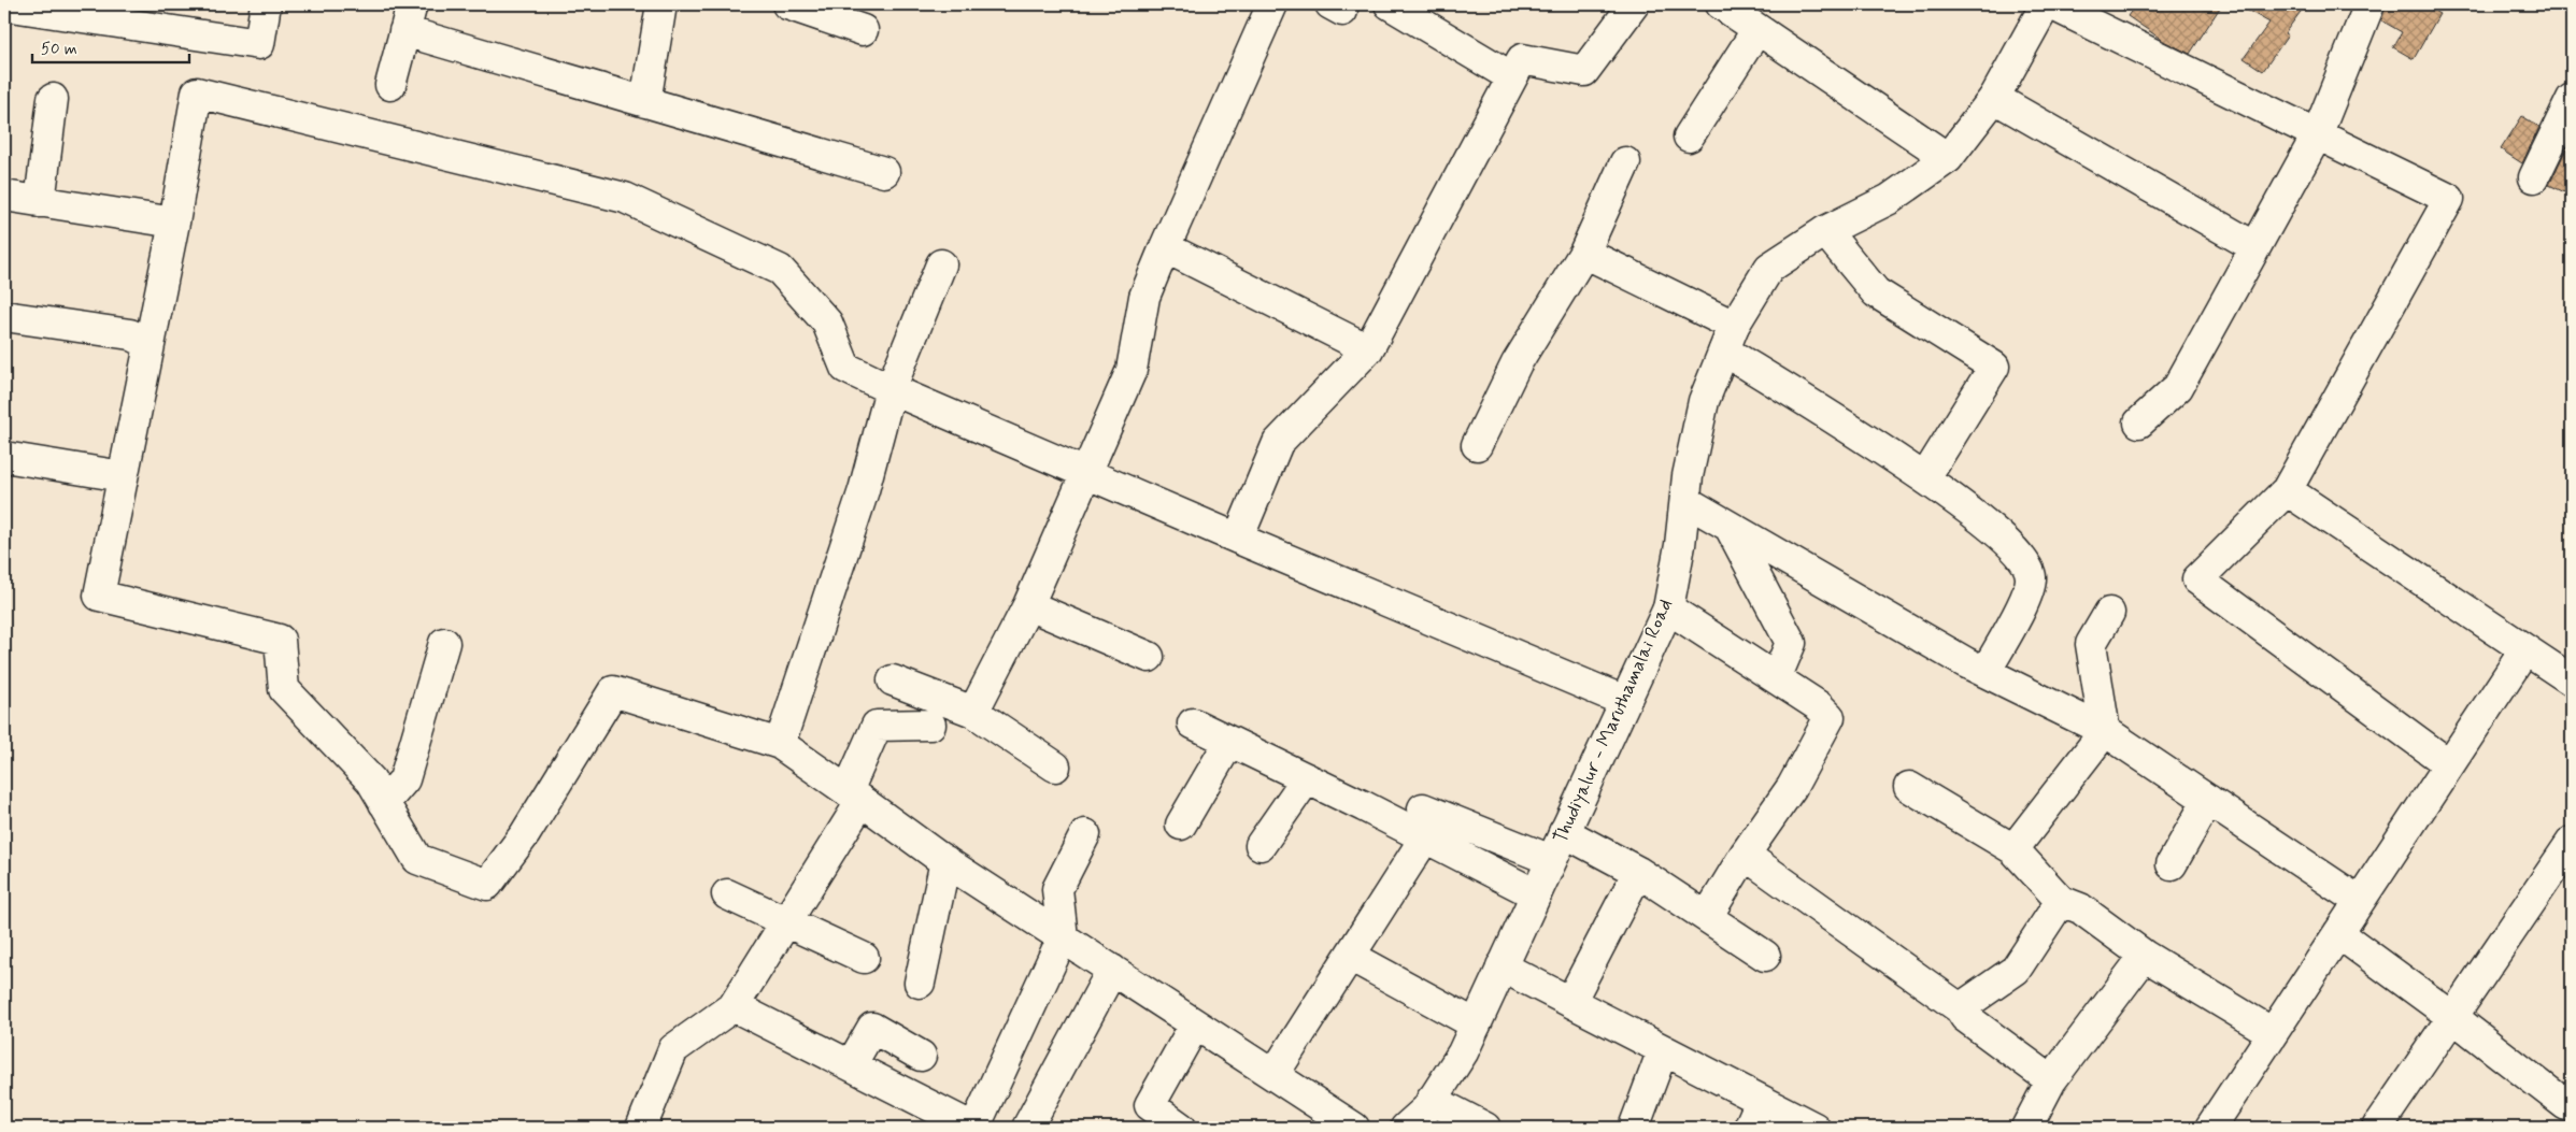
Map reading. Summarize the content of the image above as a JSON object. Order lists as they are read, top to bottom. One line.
{"streets":{"street":["Thudiyalur - Maruthamalai Road"]},"scale_bar":"50 m"}
